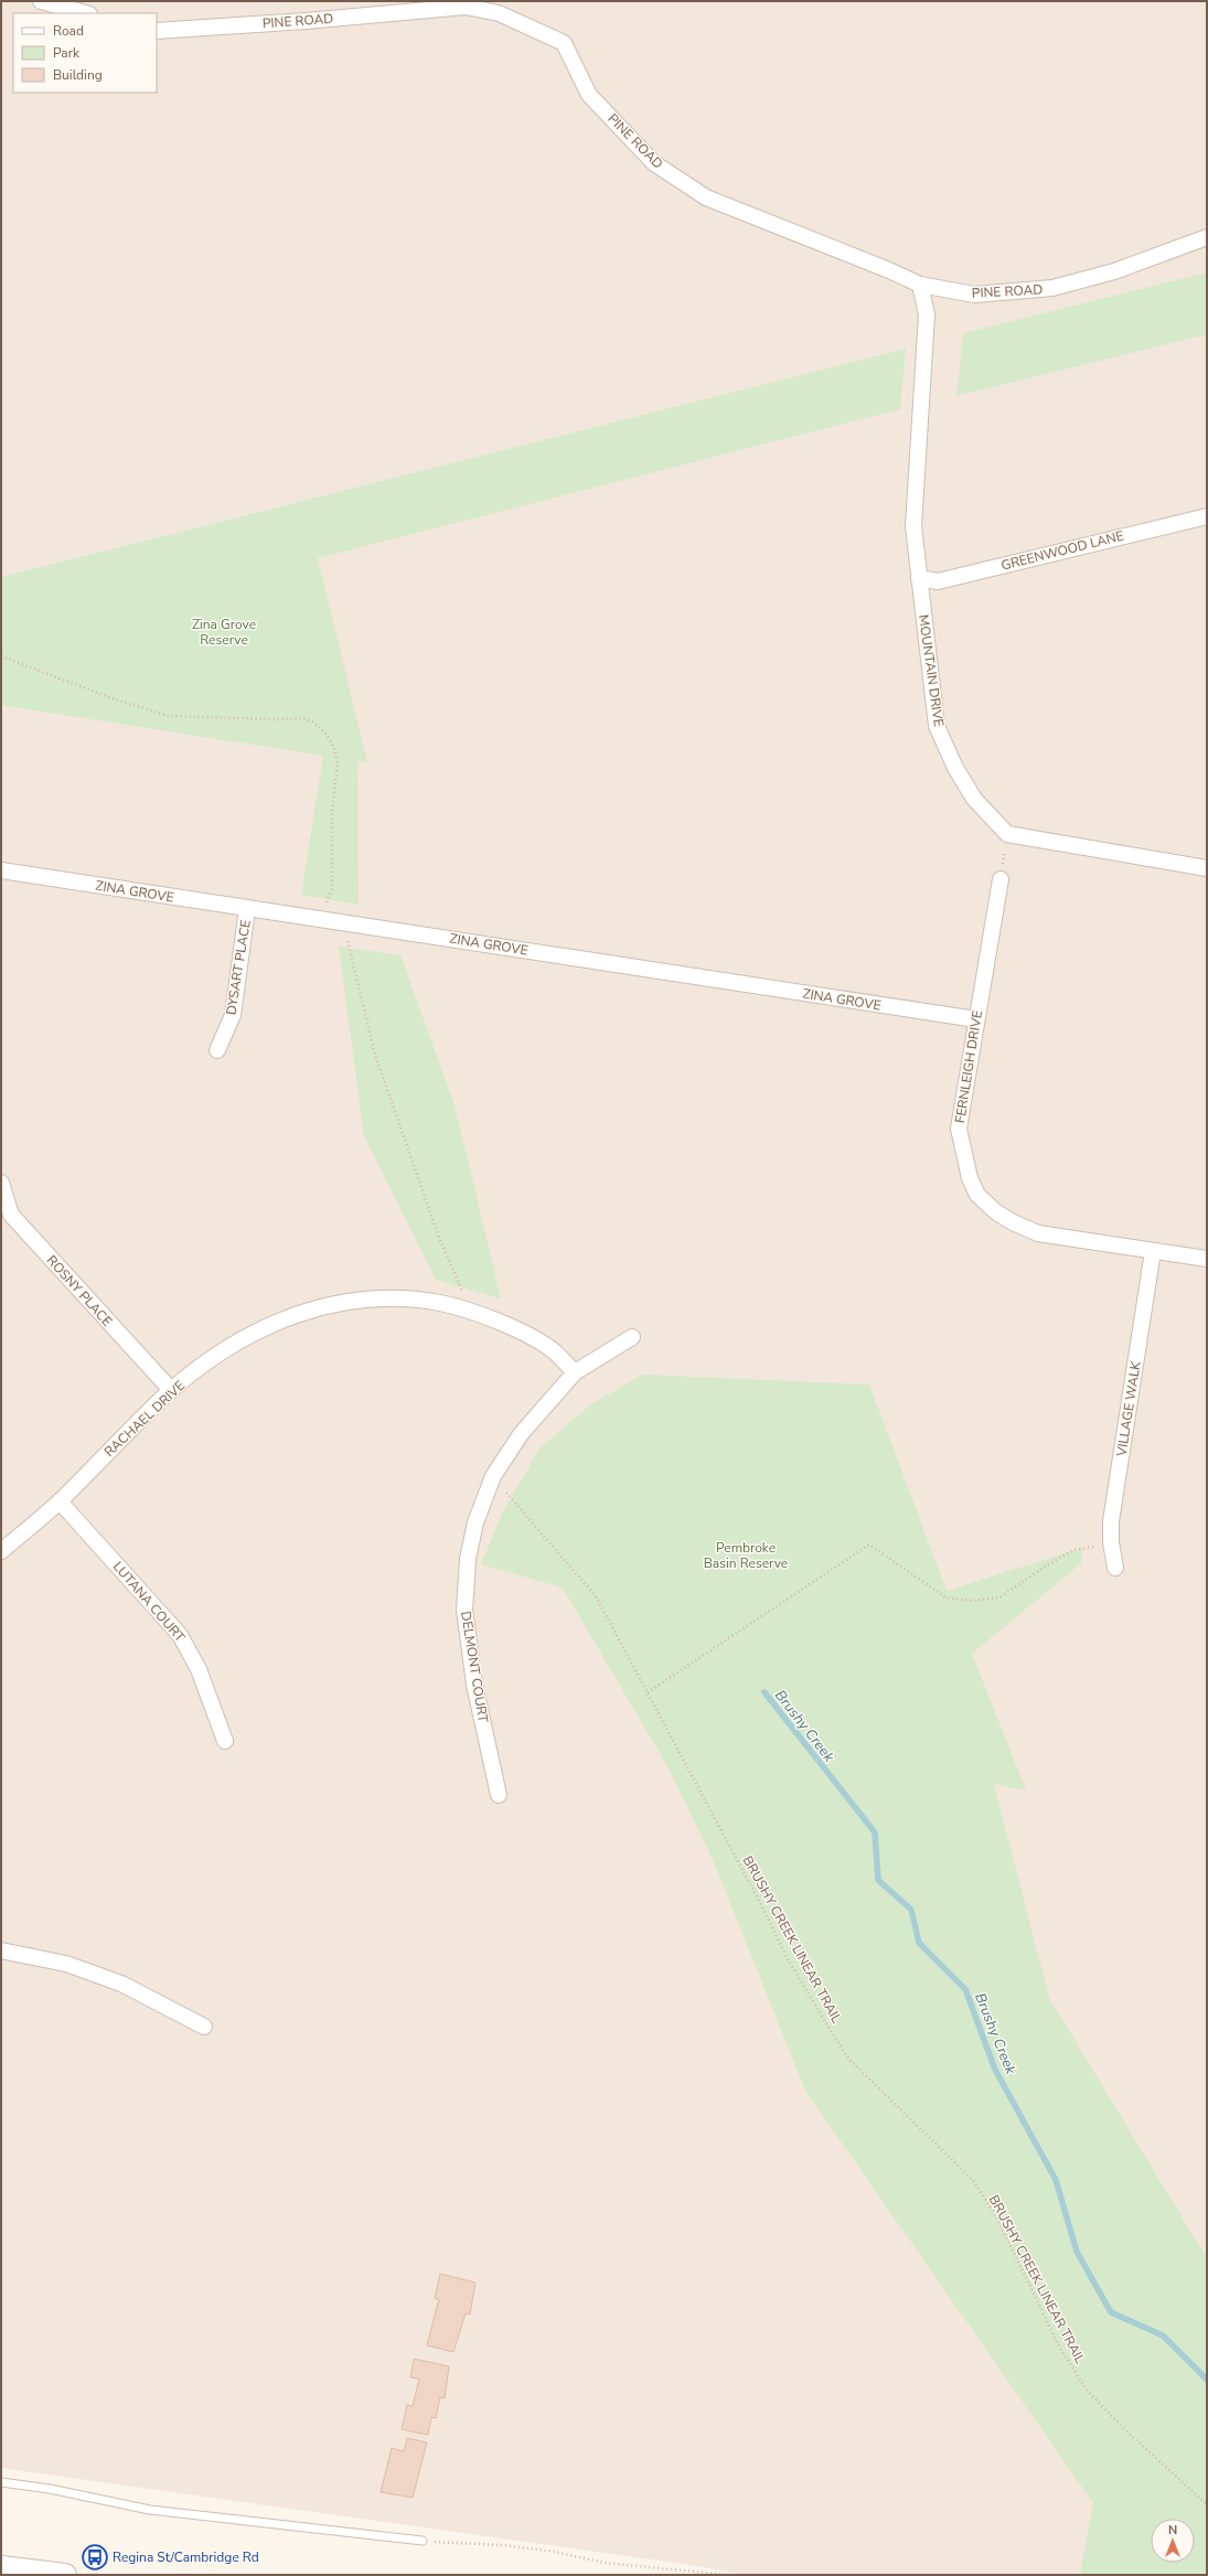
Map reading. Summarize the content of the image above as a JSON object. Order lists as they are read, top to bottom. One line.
{"streets":{"street":["PINE ROAD","GREENWOOD LANE","MOUNTAIN DRIVE","ZINA GROVE","DYSART PLACE","FERNLEIGH DRIVE","ROSNY PLACE","VILLAGE WALK","RACHAEL DRIVE","LUTANA COURT","DELMONT COURT"],"path":["BRUSHY CREEK LINEAR TRAIL"]},"crossings":[["PINE ROAD","MOUNTAIN DRIVE"],["GREENWOOD LANE","MOUNTAIN DRIVE"],["ZINA GROVE","DYSART PLACE"],["ZINA GROVE","FERNLEIGH DRIVE"],["FERNLEIGH DRIVE","VILLAGE WALK"],["ROSNY PLACE","RACHAEL DRIVE"],["RACHAEL DRIVE","LUTANA COURT"],["RACHAEL DRIVE","DELMONT COURT"],["DELMONT COURT","BRUSHY CREEK LINEAR TRAIL"]],"water":["Brushy Creek"],"parks":["Zina Grove Reserve","Pembroke Basin Reserve"],"places":{"bus stop":["Regina St/Cambridge Rd"]},"legend":["Road","Park","Building"],"north":"top"}
